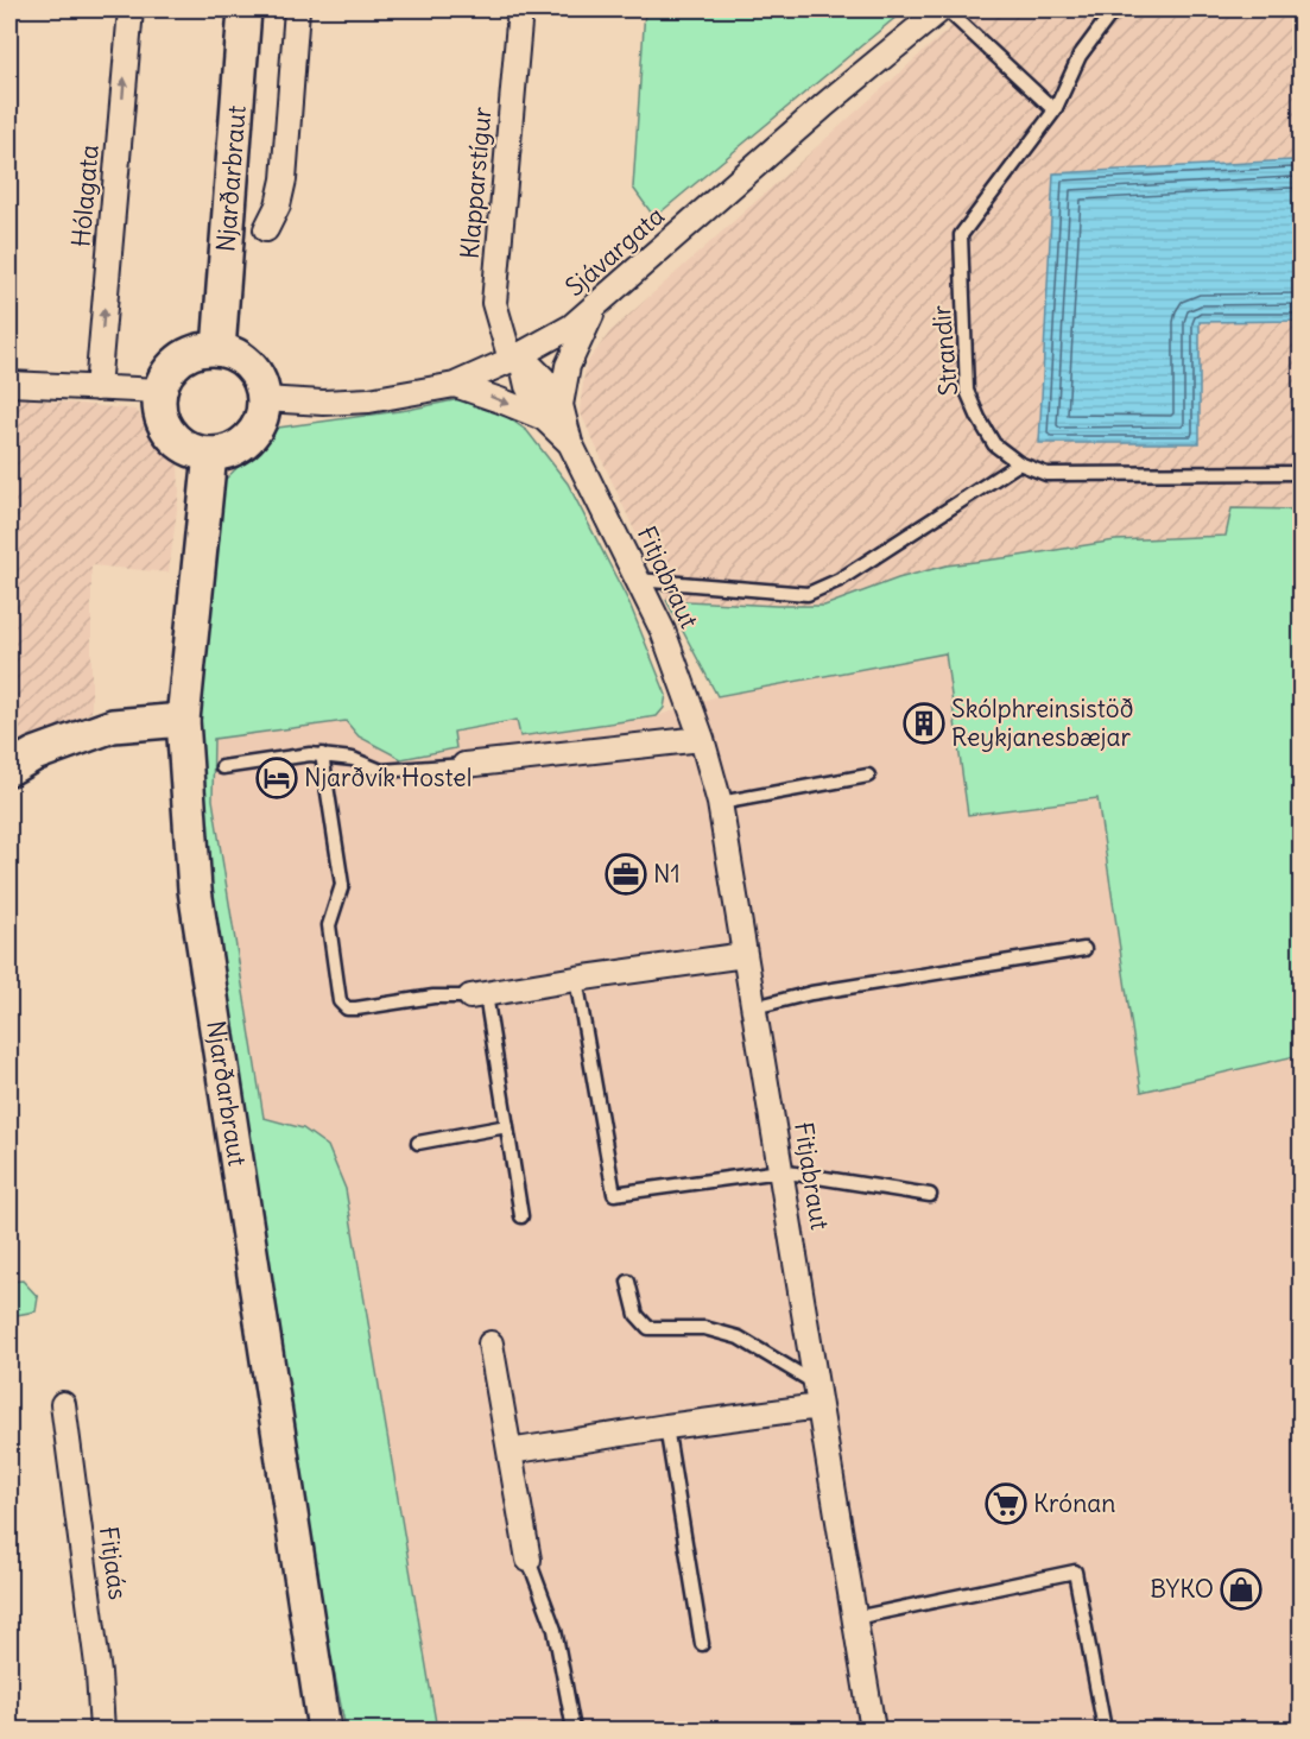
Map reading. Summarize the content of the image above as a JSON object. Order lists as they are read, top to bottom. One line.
{"streets":{"main road":["Njarðarbraut"],"street":["Klapparstígur","Hólagata","Sjávargata","Fitjabraut","Fitjaás"],"lane":["Strandir"]},"crossings":[["Njarðarbraut","Sjávargata"],["Klapparstígur","Sjávargata"],["Klapparstígur","Fitjabraut"],["Sjávargata","Fitjabraut"]],"places":{"building":["Skólphreinsistöð Reykjanesbæjar"],"hotel":["Njarðvík Hostel"],"office":["N1"],"supermarket":["Krónan"],"shop":["BYKO"]}}
